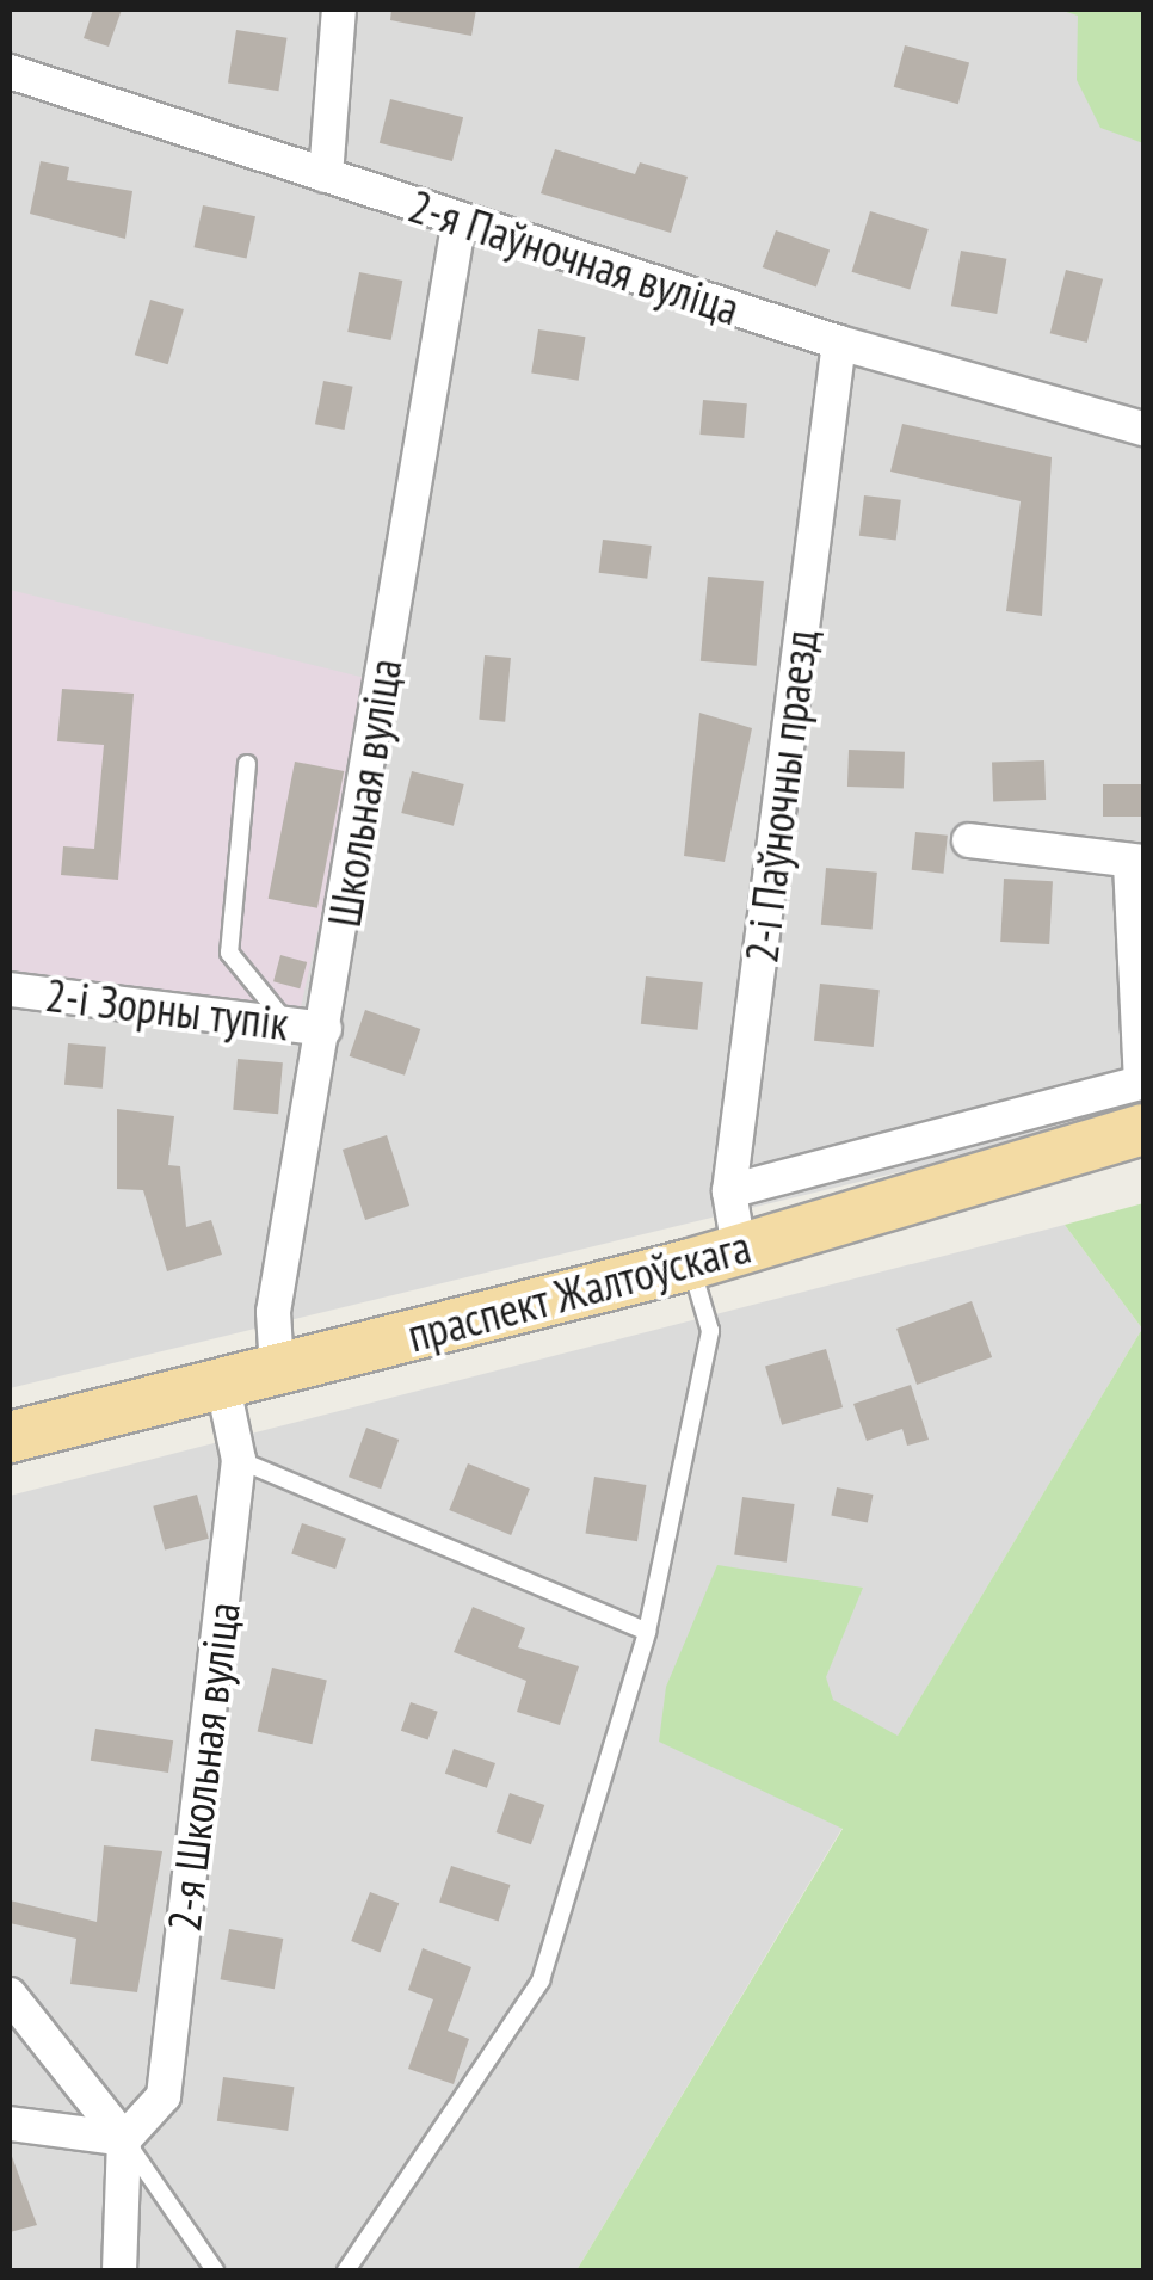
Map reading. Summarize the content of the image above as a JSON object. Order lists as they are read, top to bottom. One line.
{"streets":{"main road":["праспект Жалтоўскага"],"street":["2-я Паўночная вуліца","Школьная вуліца","2-і Паўночны праезд","2-і Зорны тупік","2-я Школьная вуліца"]},"crossings":[["2-я Паўночная вуліца","Школьная вуліца"],["2-я Паўночная вуліца","2-і Паўночны праезд"],["Школьная вуліца","2-і Зорны тупік"],["Школьная вуліца","праспект Жалтоўскага"],["2-і Паўночны праезд","праспект Жалтоўскага"],["праспект Жалтоўскага","2-я Школьная вуліца"]]}
